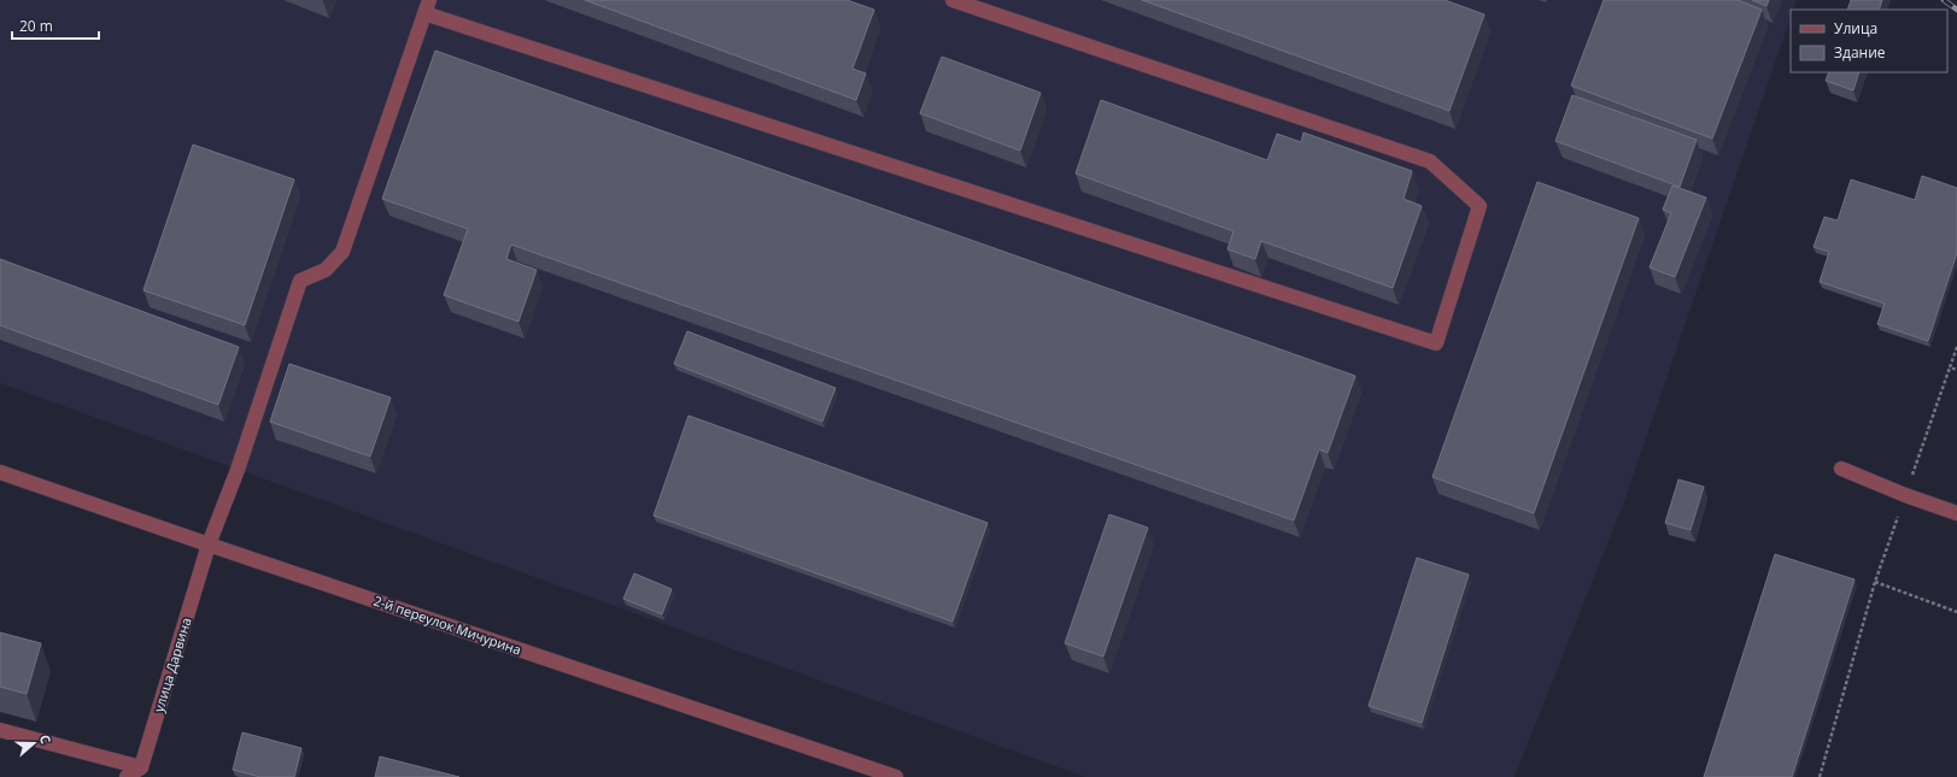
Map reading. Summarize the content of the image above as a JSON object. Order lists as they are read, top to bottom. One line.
{"streets":{"street":["2-й переулок Мичурина","улица Дарвина"]},"crossings":[["2-й переулок Мичурина","улица Дарвина"]],"legend":["Улица","Здание"],"scale_bar":"20 m","north":"right"}
